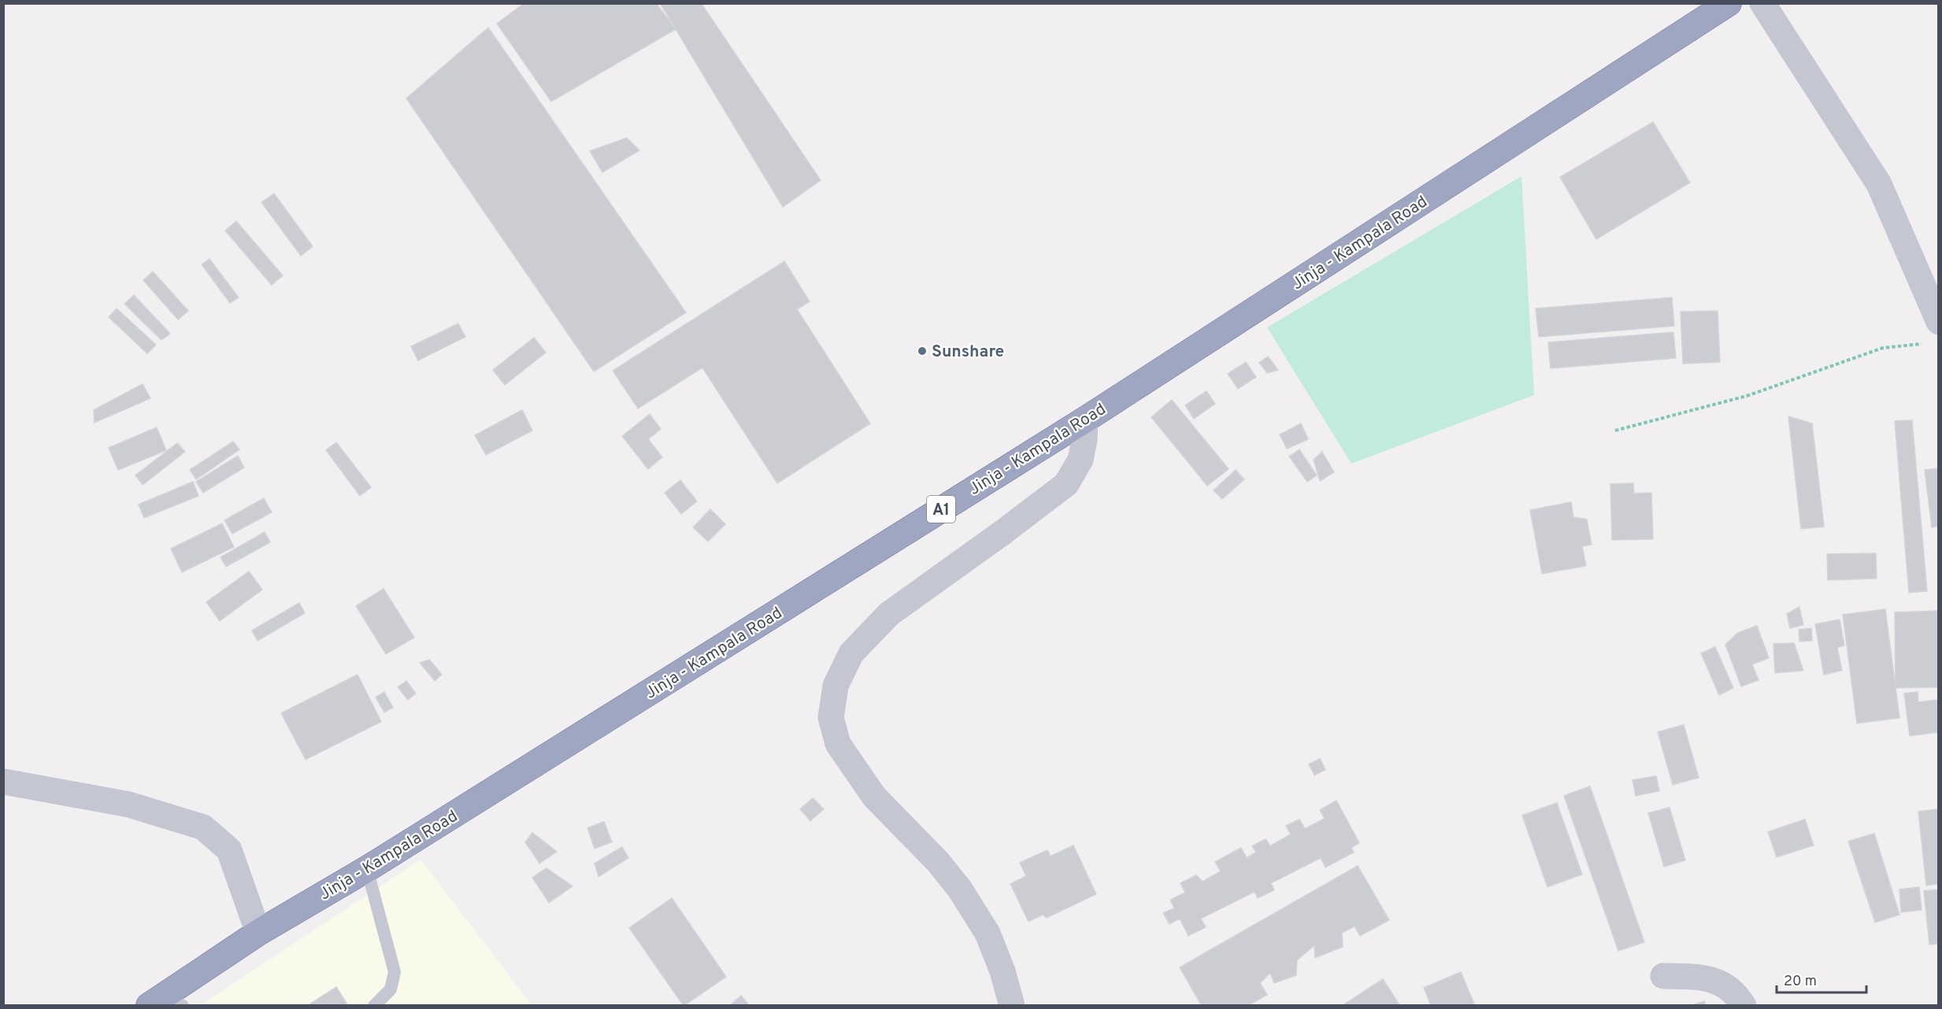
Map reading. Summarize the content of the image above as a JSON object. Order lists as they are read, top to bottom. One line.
{"streets":{"highway":["Jinja - Kampala Road","A1"]},"places":["Sunshare"],"scale_bar":"20 m"}
